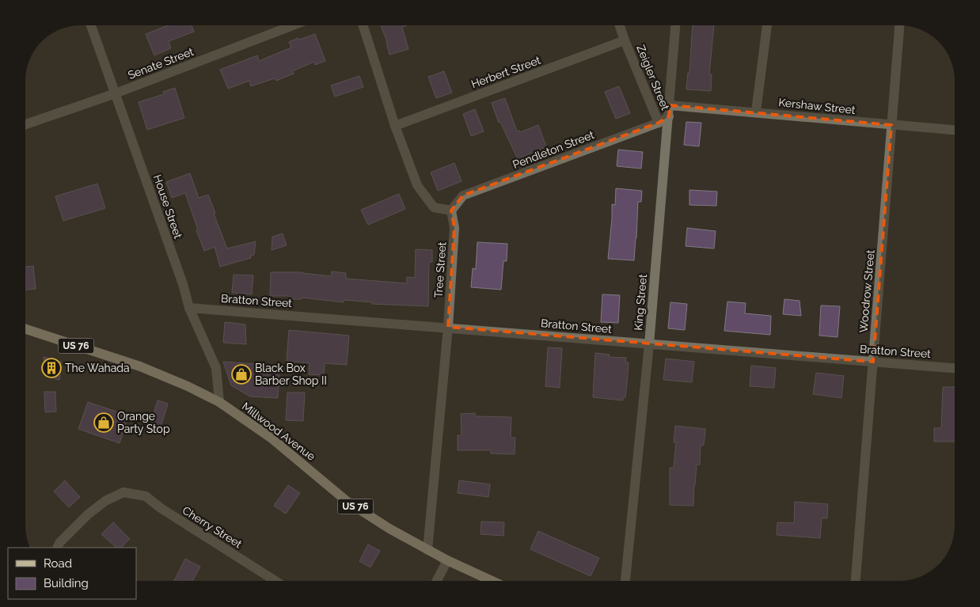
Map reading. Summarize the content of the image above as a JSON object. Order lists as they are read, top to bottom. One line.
{"streets":{"main road":["US 76","Millwood Avenue"],"street":["Senate Street","Herbert Street","Zeigler Street","Kershaw Street","Pendleton Street","House Street","Tree Street","Woodrow Street","Bratton Street","King Street","Cherry Street"]},"crossings":[["Senate Street","House Street"],["Herbert Street","Zeigler Street"],["Zeigler Street","Pendleton Street"],["Kershaw Street","Woodrow Street"],["Kershaw Street","King Street"],["Pendleton Street","Tree Street"],["Pendleton Street","King Street"],["House Street","Bratton Street"],["House Street","Millwood Avenue"],["Tree Street","Bratton Street"],["Tree Street","Millwood Avenue"],["Woodrow Street","Bratton Street"],["Bratton Street","King Street"]],"places":{"building":["The Wahada"],"shop":["Black Box Barber Shop II","Orange Party Stop"]},"legend":["Road","Building"]}
